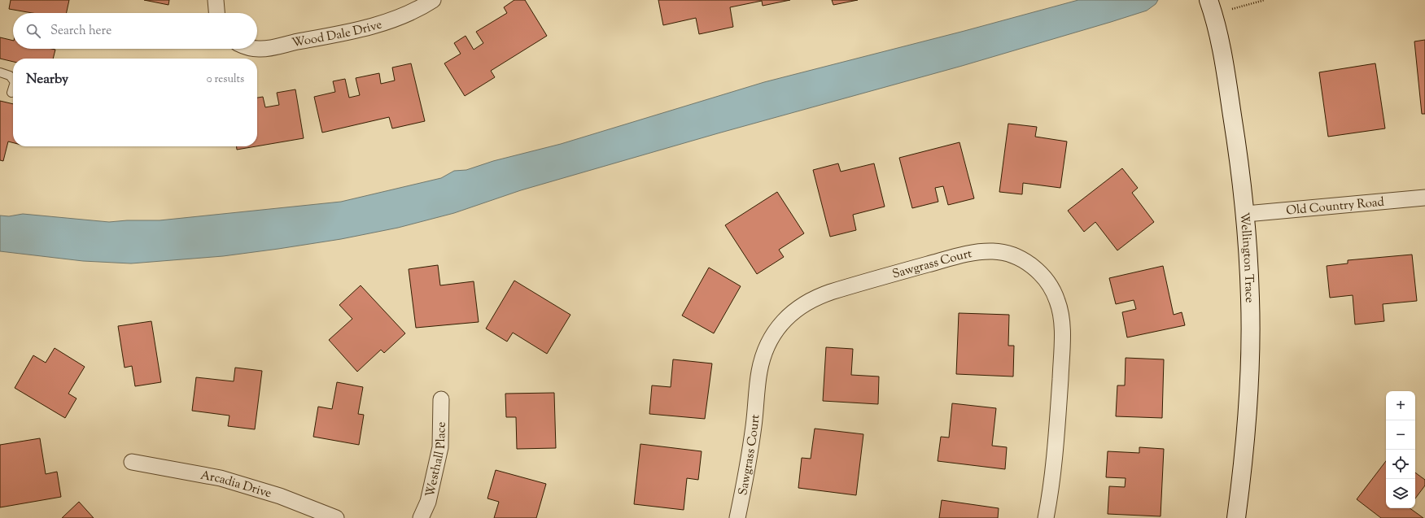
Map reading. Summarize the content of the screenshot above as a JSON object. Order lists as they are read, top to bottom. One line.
{"streets":{"street":["Wood Dale Drive","Old Country Road","Wellington Trace","Sawgrass Court","Westhall Place","Arcadia Drive"]},"crossings":[["Old Country Road","Wellington Trace"]],"page":{"search":"Search here","heading":["Nearby","0 results"],"map_buttons":["+","−"]}}
